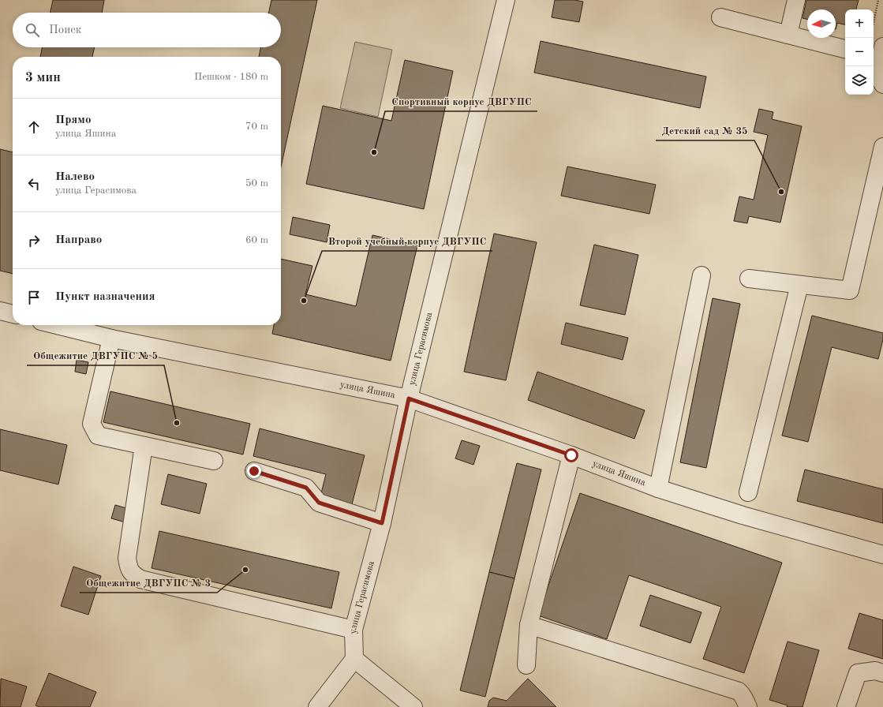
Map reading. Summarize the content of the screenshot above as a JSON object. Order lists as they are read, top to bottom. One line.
{"streets":{"street":["улица Герасимова","улица Яшина"]},"crossings":[["улица Герасимова","улица Яшина"]],"places":["Спортивный корпус ДВГУПС","Детский сад № 35","Второй учебный корпус ДВГУПС","Общежитие ДВГУПС № 5","Общежитие ДВГУПС № 3"],"north":"left","page":{"map_buttons":["+","−"],"search":"Поиск","heading":["3 мин","Пешком · 180 m"],"list":[["Прямо","улица Яшина","70 m"],["Налево","улица Герасимова","50 m"],["Направо","60 m"],"Пункт назначения"]}}
